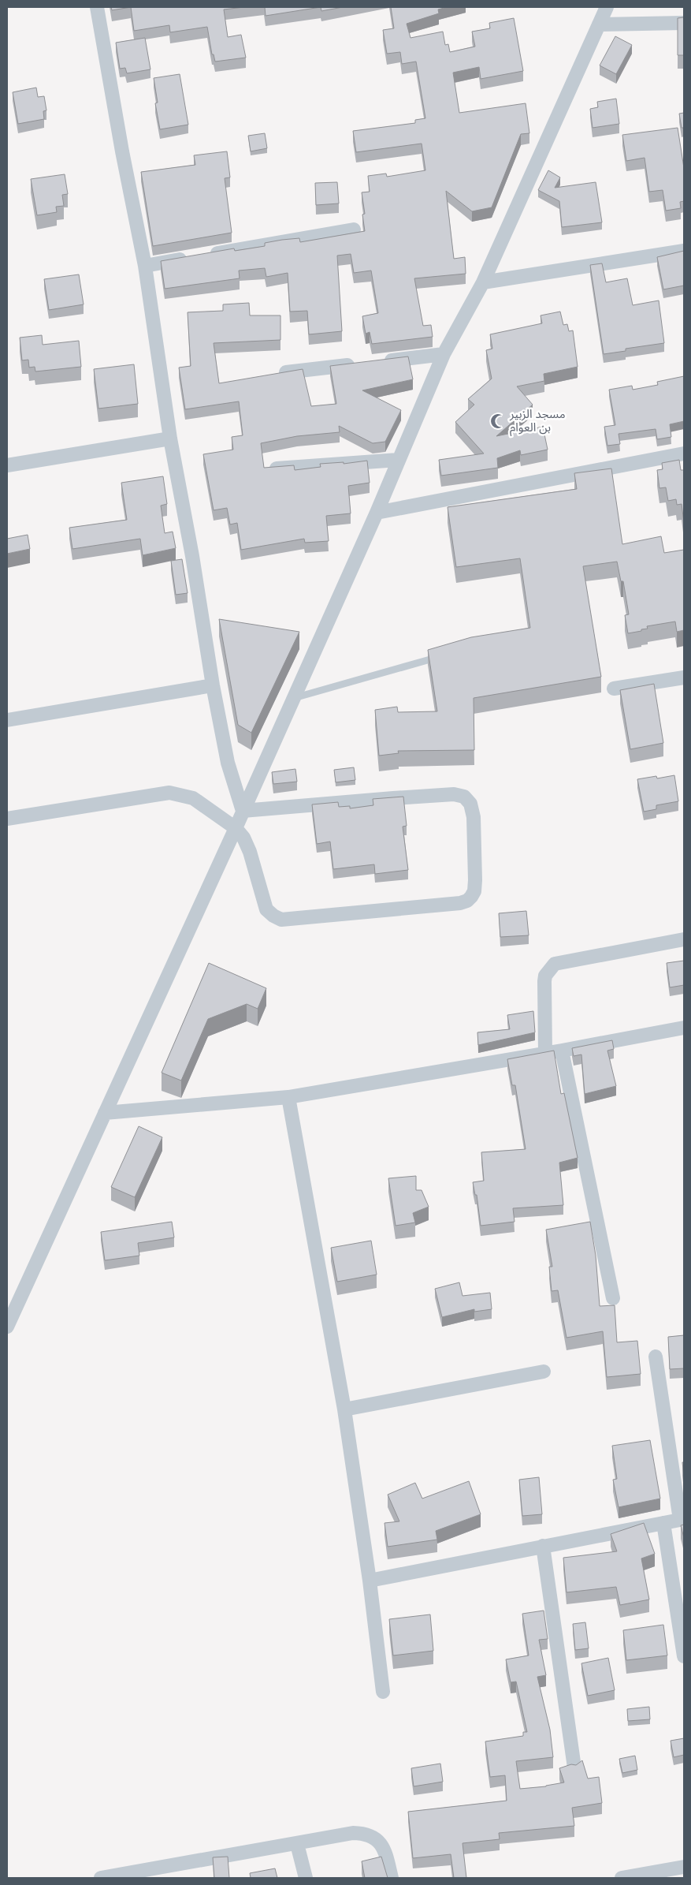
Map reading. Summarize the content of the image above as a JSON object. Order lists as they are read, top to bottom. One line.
{"places":{"mosque":["مسجد الزبير بن العوام"]}}
